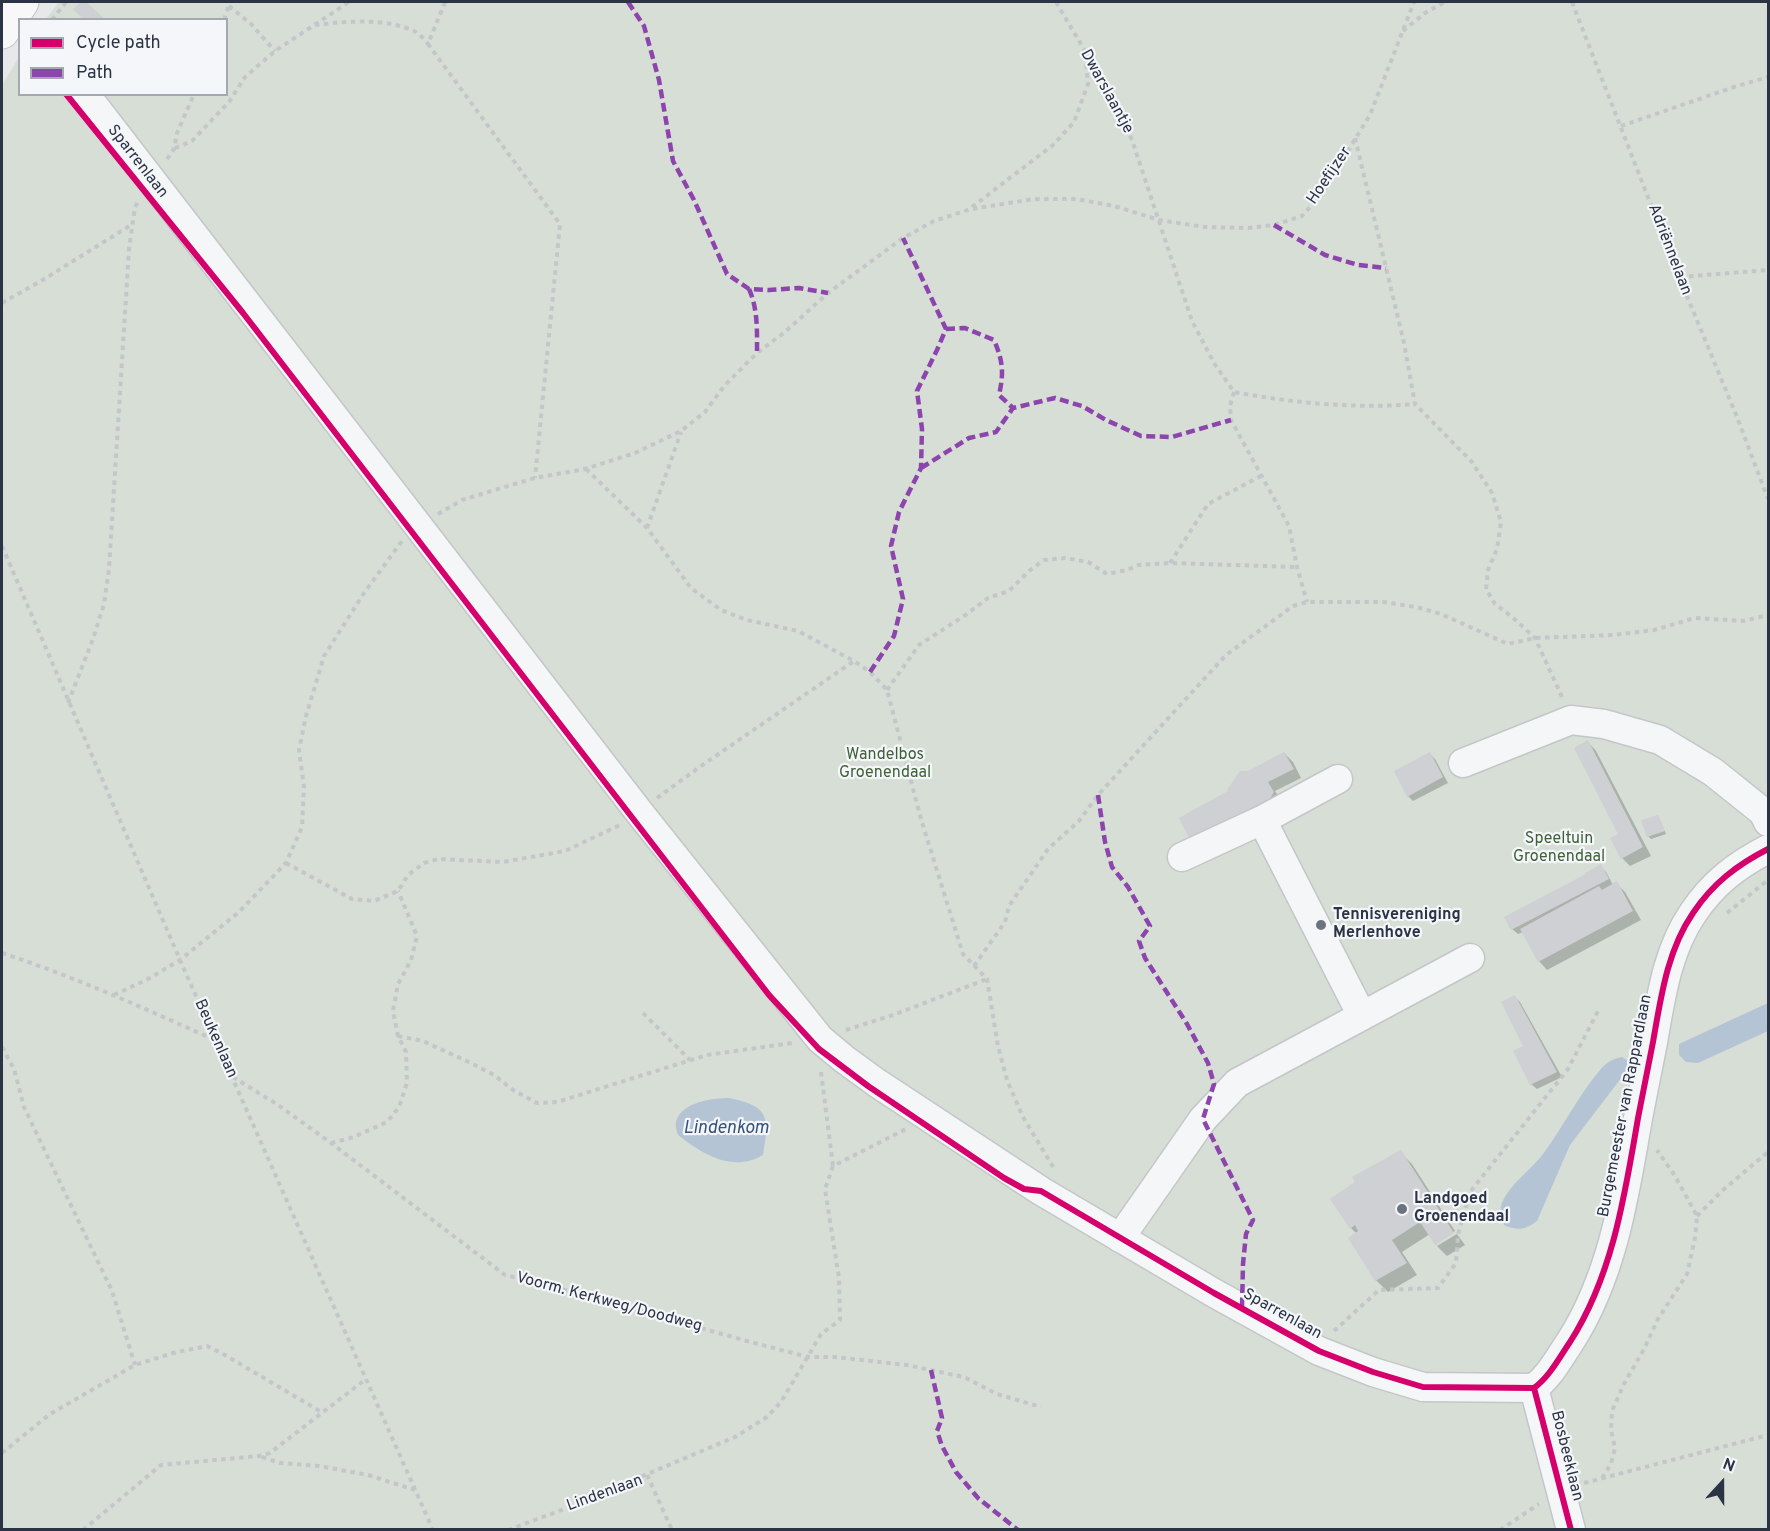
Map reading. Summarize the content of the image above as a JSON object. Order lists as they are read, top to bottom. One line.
{"streets":{"street":["Sparrenlaan","Burgemeester van Rappardlaan","Bosbeeklaan"],"path":["Dwarslaantje","Hoefijzer","Adriënnelaan","Beukenlaan","Voorm. Kerkweg/Doodweg","Lindenlaan"]},"crossings":[["Dwarslaantje","Hoefijzer"],["Sparrenlaan","Burgemeester van Rappardlaan"],["Sparrenlaan","Bosbeeklaan"],["Beukenlaan","Voorm. Kerkweg/Doodweg"],["Burgemeester van Rappardlaan","Bosbeeklaan"]],"water":["Lindenkom"],"parks":["Wandelbos Groenendaal","Speeltuin Groenendaal"],"places":["Tennisvereniging Merlenhove","Landgoed Groenendaal"],"legend":["Cycle path","Path"],"north":"top"}
